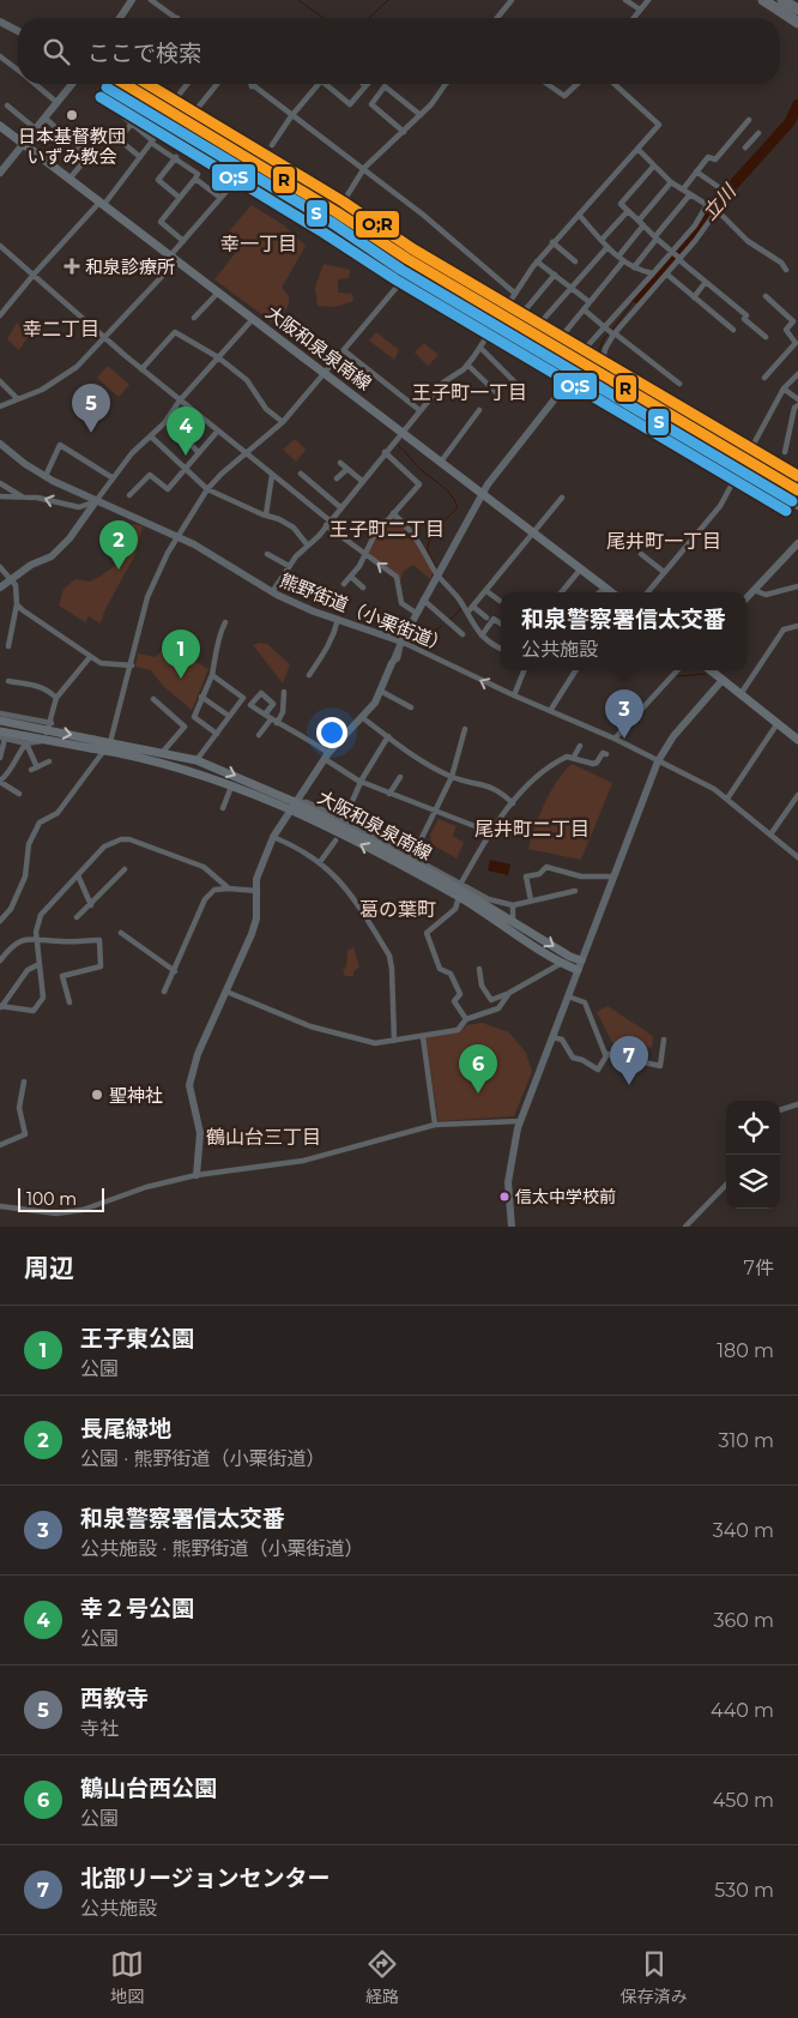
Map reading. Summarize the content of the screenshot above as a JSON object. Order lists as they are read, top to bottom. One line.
{"streets":{"main road":["大阪和泉泉南線"],"street":["熊野街道（小栗街道）"]},"districts":["幸一丁目","幸二丁目","王子町一丁目","王子町二丁目","尾井町一丁目","尾井町二丁目","葛の葉町","鶴山台三丁目"],"water":["立川"],"places":{"other":["日本基督教団 いずみ教会","聖神社","信太中学校前"],"health":["和泉診療所"]},"lines":["transit line R","transit line O;R","transit line S","transit line O;S"],"scale_bar":"100 m","page":{"search":"ここで検索","pins":["5","4","2","1","3","7","6"],"popup":["和泉警察署信太交番","公共施設"],"scale":"100 m","heading":["周辺","7件"],"list":[{"mark":"1","name":"王子東公園","note":"公園","value":"180 m"},{"mark":"2","name":"長尾緑地","note":"公園 · 熊野街道（小栗街道）","value":"310 m"},{"mark":"3","name":"和泉警察署信太交番","note":"公共施設 · 熊野街道（小栗街道）","value":"340 m"},{"mark":"4","name":"幸２号公園","note":"公園","value":"360 m"},{"mark":"5","name":"西教寺","note":"寺社","value":"440 m"},{"mark":"6","name":"鶴山台西公園","note":"公園","value":"450 m"},{"mark":"7","name":"北部リージョンセンター","note":"公共施設","value":"530 m"}],"nav":["地図","経路","保存済み"]}}
